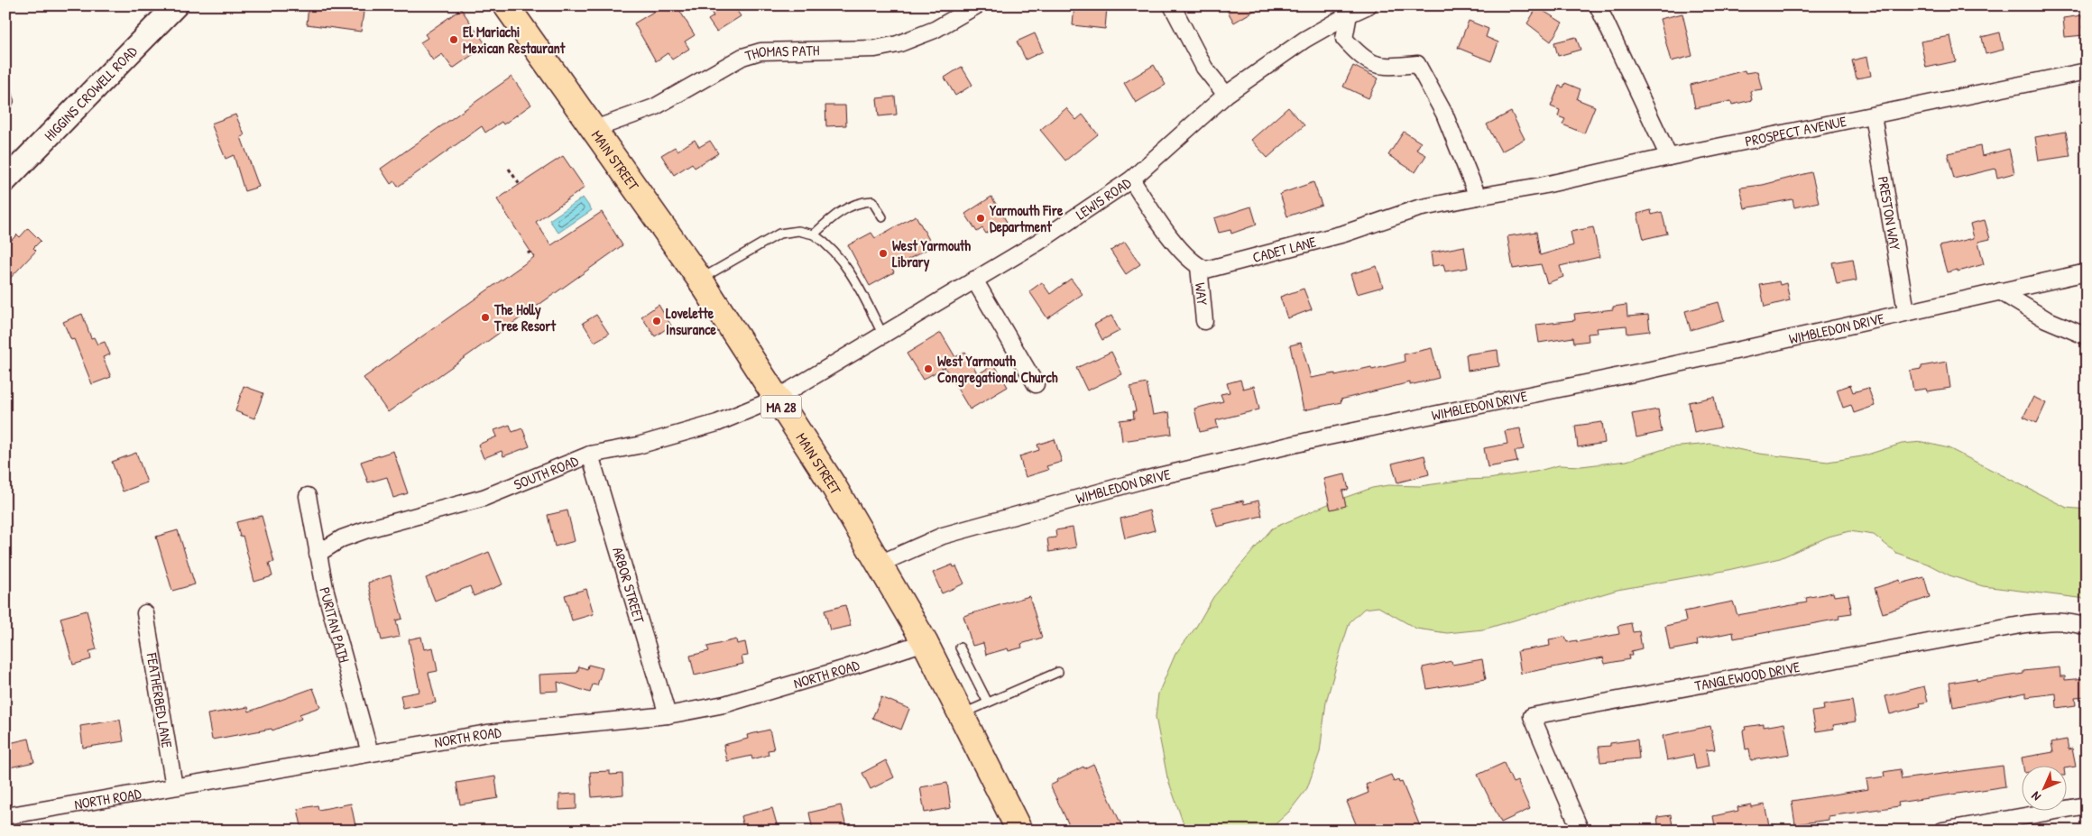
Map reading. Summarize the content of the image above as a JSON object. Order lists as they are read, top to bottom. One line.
{"streets":{"main road":["HIGGINS CROWELL ROAD","MAIN STREET","MA 28"],"street":["THOMAS PATH","PROSPECT AVENUE","LEWIS ROAD","PRESTON WAY","CADET LANE","WAY","WIMBLEDON DRIVE","SOUTH ROAD","ARBOR STREET","PURITAN PATH","NORTH ROAD","TANGLEWOOD DRIVE","FEATHERBED LANE"]},"crossings":[["THOMAS PATH","MAIN STREET"],["PROSPECT AVENUE","PRESTON WAY"],["PROSPECT AVENUE","CADET LANE"],["MAIN STREET","LEWIS ROAD"],["MAIN STREET","WIMBLEDON DRIVE"],["MAIN STREET","SOUTH ROAD"],["MAIN STREET","NORTH ROAD"],["LEWIS ROAD","SOUTH ROAD"],["PRESTON WAY","WIMBLEDON DRIVE"],["CADET LANE","WAY"],["SOUTH ROAD","ARBOR STREET"],["SOUTH ROAD","PURITAN PATH"],["ARBOR STREET","NORTH ROAD"],["PURITAN PATH","NORTH ROAD"],["NORTH ROAD","FEATHERBED LANE"]],"places":["El Mariachi Mexican Restaurant","Yarmouth Fire Department","West Yarmouth Library","The Holly Tree Resort","Lovelette Insurance","West Yarmouth Congregational Church"],"north":"bottom left"}
